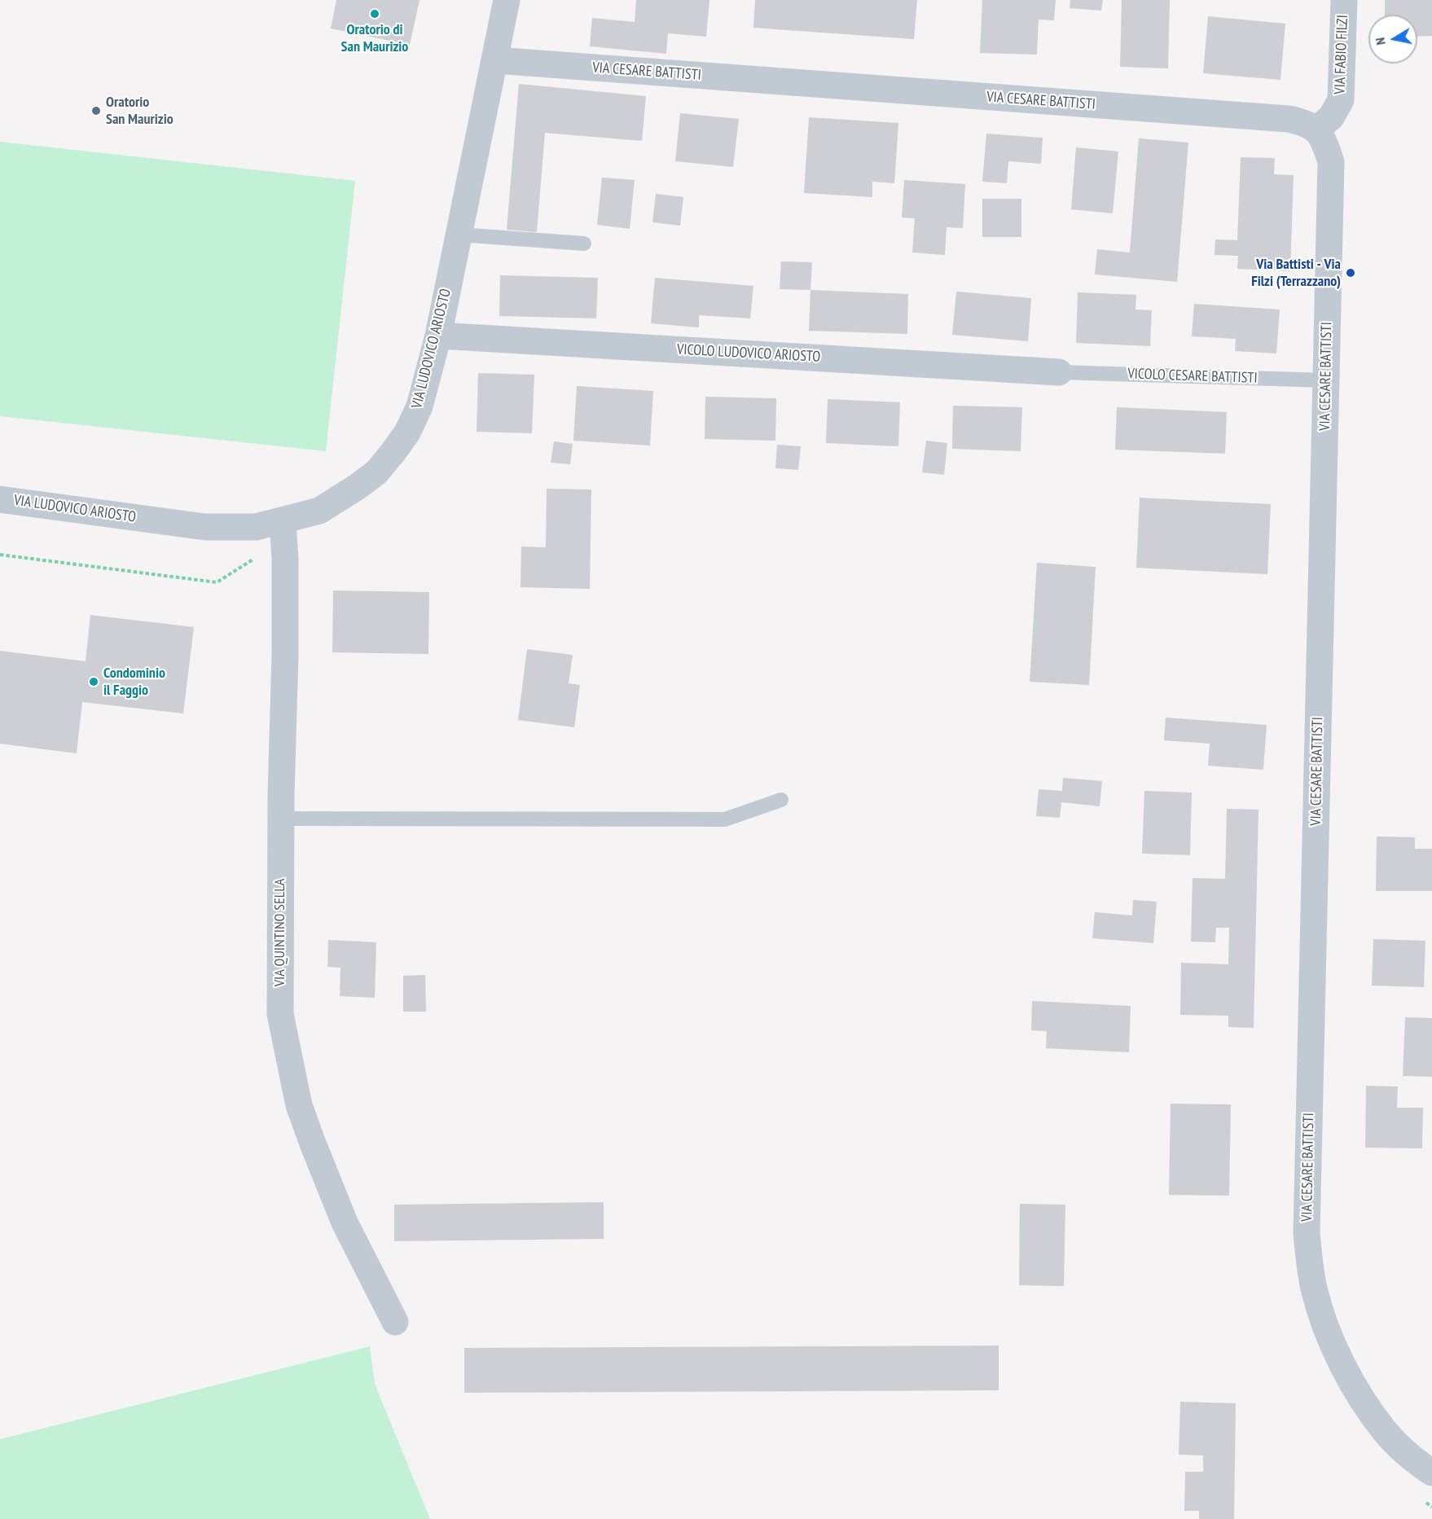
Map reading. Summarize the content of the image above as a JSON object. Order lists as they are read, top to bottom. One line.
{"streets":{"street":["VIA FABIO FILZI","VIA CESARE BATTISTI","VIA LUDOVICO ARIOSTO","VICOLO LUDOVICO ARIOSTO","VIA QUINTINO SELLA"],"lane":["VICOLO CESARE BATTISTI"]},"crossings":[["VIA FABIO FILZI","VIA CESARE BATTISTI"],["VIA CESARE BATTISTI","VIA LUDOVICO ARIOSTO"],["VIA CESARE BATTISTI","VICOLO CESARE BATTISTI"],["VIA LUDOVICO ARIOSTO","VICOLO LUDOVICO ARIOSTO"],["VIA LUDOVICO ARIOSTO","VIA QUINTINO SELLA"],["VICOLO LUDOVICO ARIOSTO","VICOLO CESARE BATTISTI"]],"places":["Oratorio di San Maurizio","Oratorio San Maurizio","Via Battisti - Via Filzi (Terrazzano)","Condominio il Faggio"],"north":"left"}
